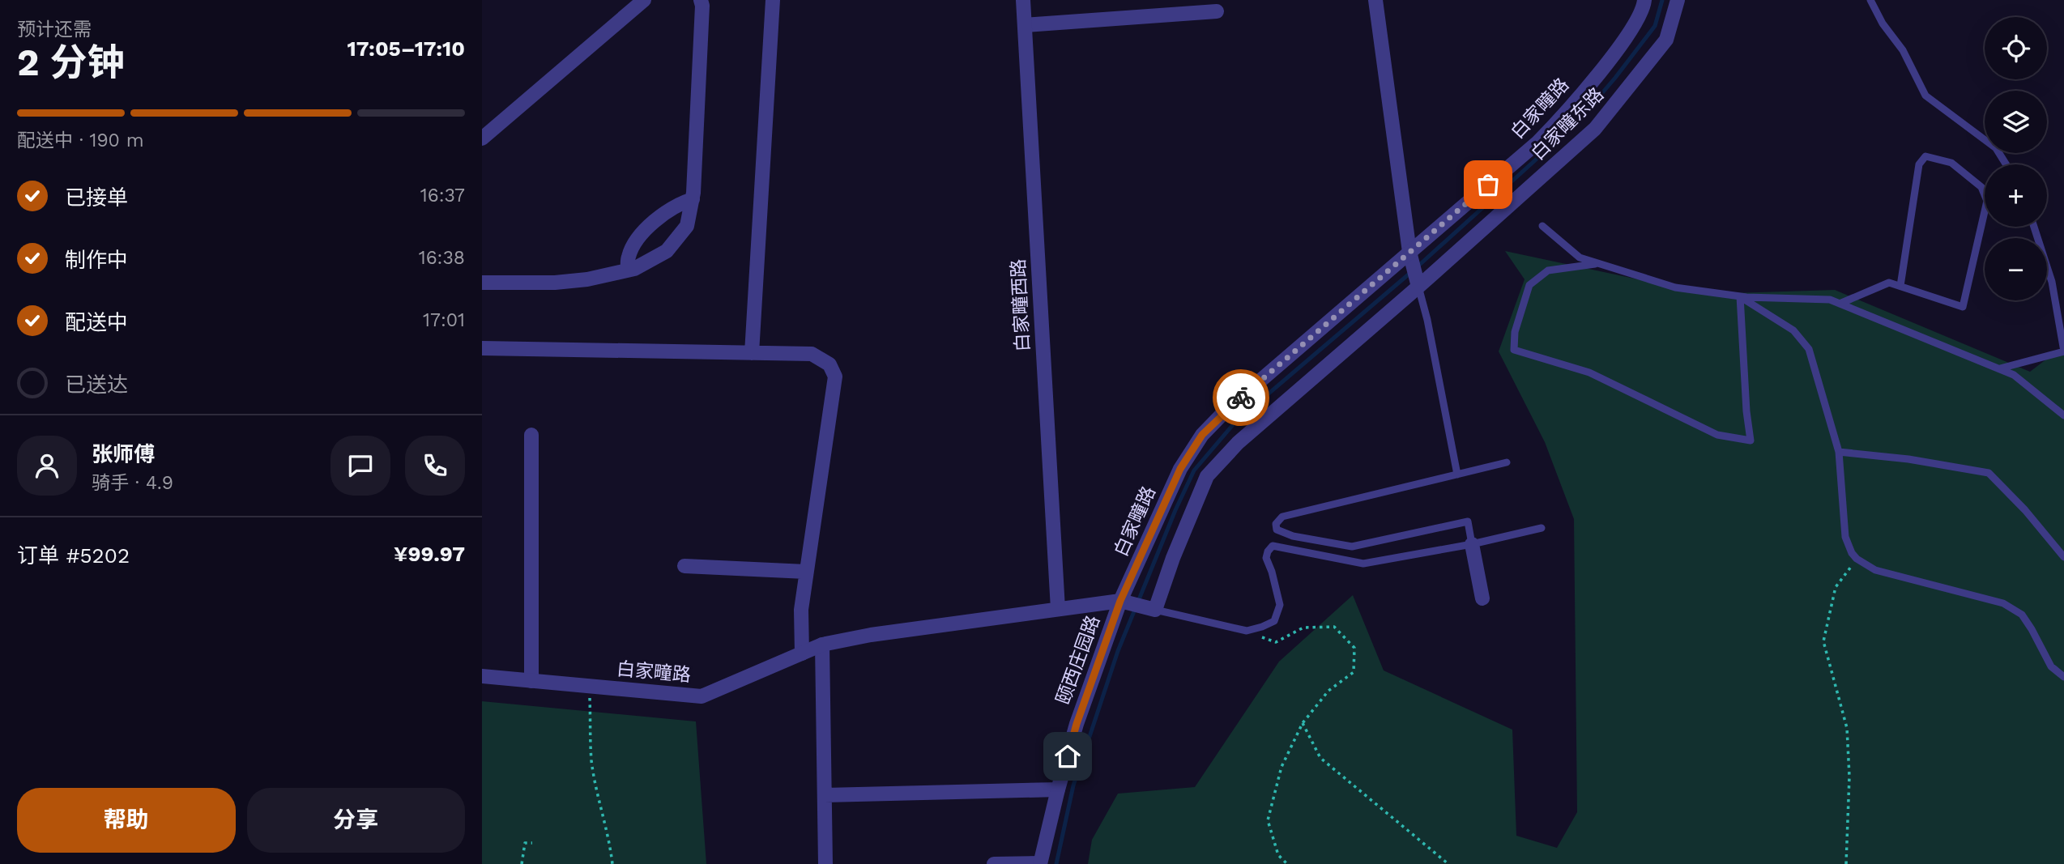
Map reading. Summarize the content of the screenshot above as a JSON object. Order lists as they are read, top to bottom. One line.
{"streets":{"street":["白家疃路","白家疃东路","白家疃西路","颐西庄园路"]},"crossings":[["白家疃路","白家疃东路"],["白家疃路","白家疃西路"],["白家疃路","颐西庄园路"],["白家疃东路","颐西庄园路"]],"page":{"heading":["2 分钟","预计还需","17:05–17:10"],"panel":["张师傅","骑手 · 4.9","订单 #5202","¥99.97"],"map_buttons":["+","−"],"bar":"配送中 · 190 m","list":[["已接单","16:37"],["制作中","16:38"],["配送中","17:01"],"已送达"],"buttons":["帮助","分享"]}}
